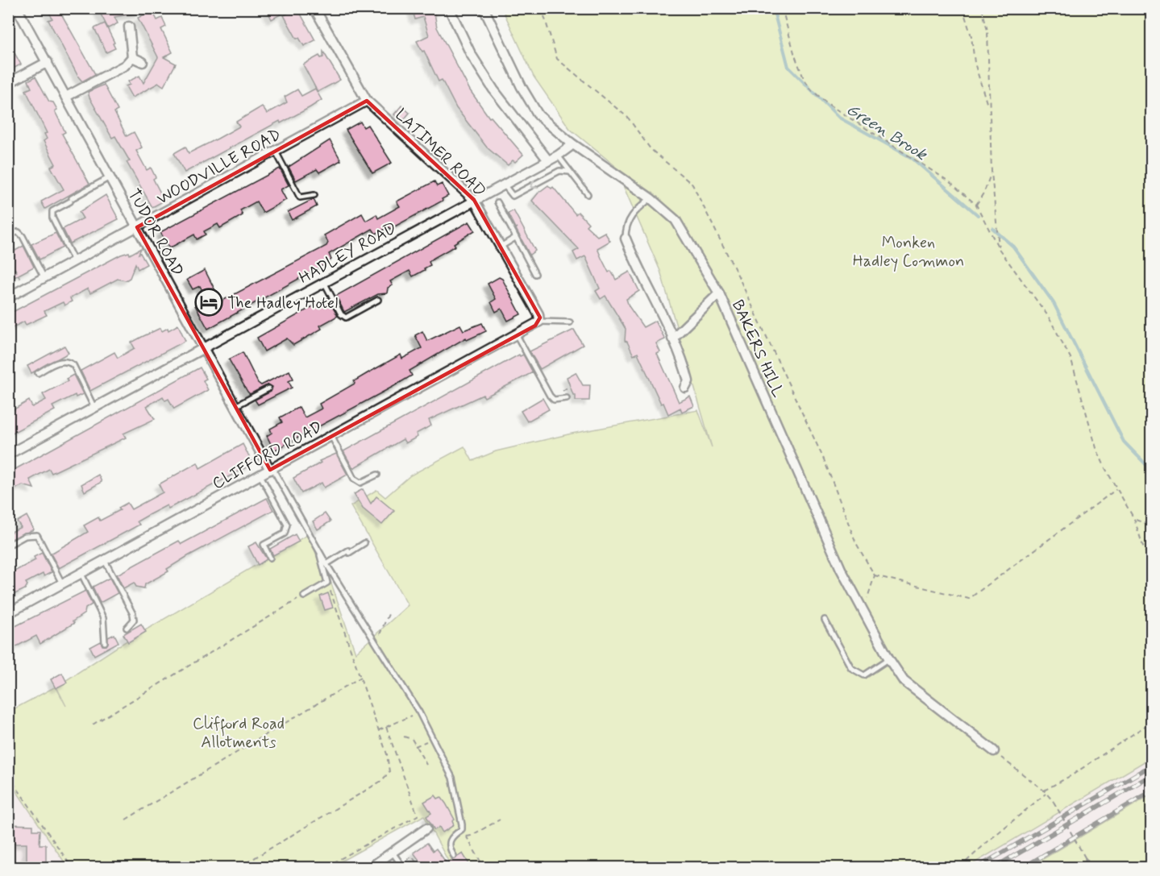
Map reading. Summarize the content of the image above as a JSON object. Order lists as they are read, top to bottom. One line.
{"streets":{"street":["LATIMER ROAD","WOODVILLE ROAD","TUDOR ROAD","HADLEY ROAD","BAKERS HILL","CLIFFORD ROAD"]},"crossings":[["LATIMER ROAD","WOODVILLE ROAD"],["LATIMER ROAD","HADLEY ROAD"],["LATIMER ROAD","CLIFFORD ROAD"],["WOODVILLE ROAD","TUDOR ROAD"],["TUDOR ROAD","HADLEY ROAD"],["TUDOR ROAD","CLIFFORD ROAD"],["HADLEY ROAD","BAKERS HILL"]],"water":["Green Brook"],"parks":["Monken Hadley Common","Clifford Road Allotments"],"places":{"hotel":["The Hadley Hotel"]}}
